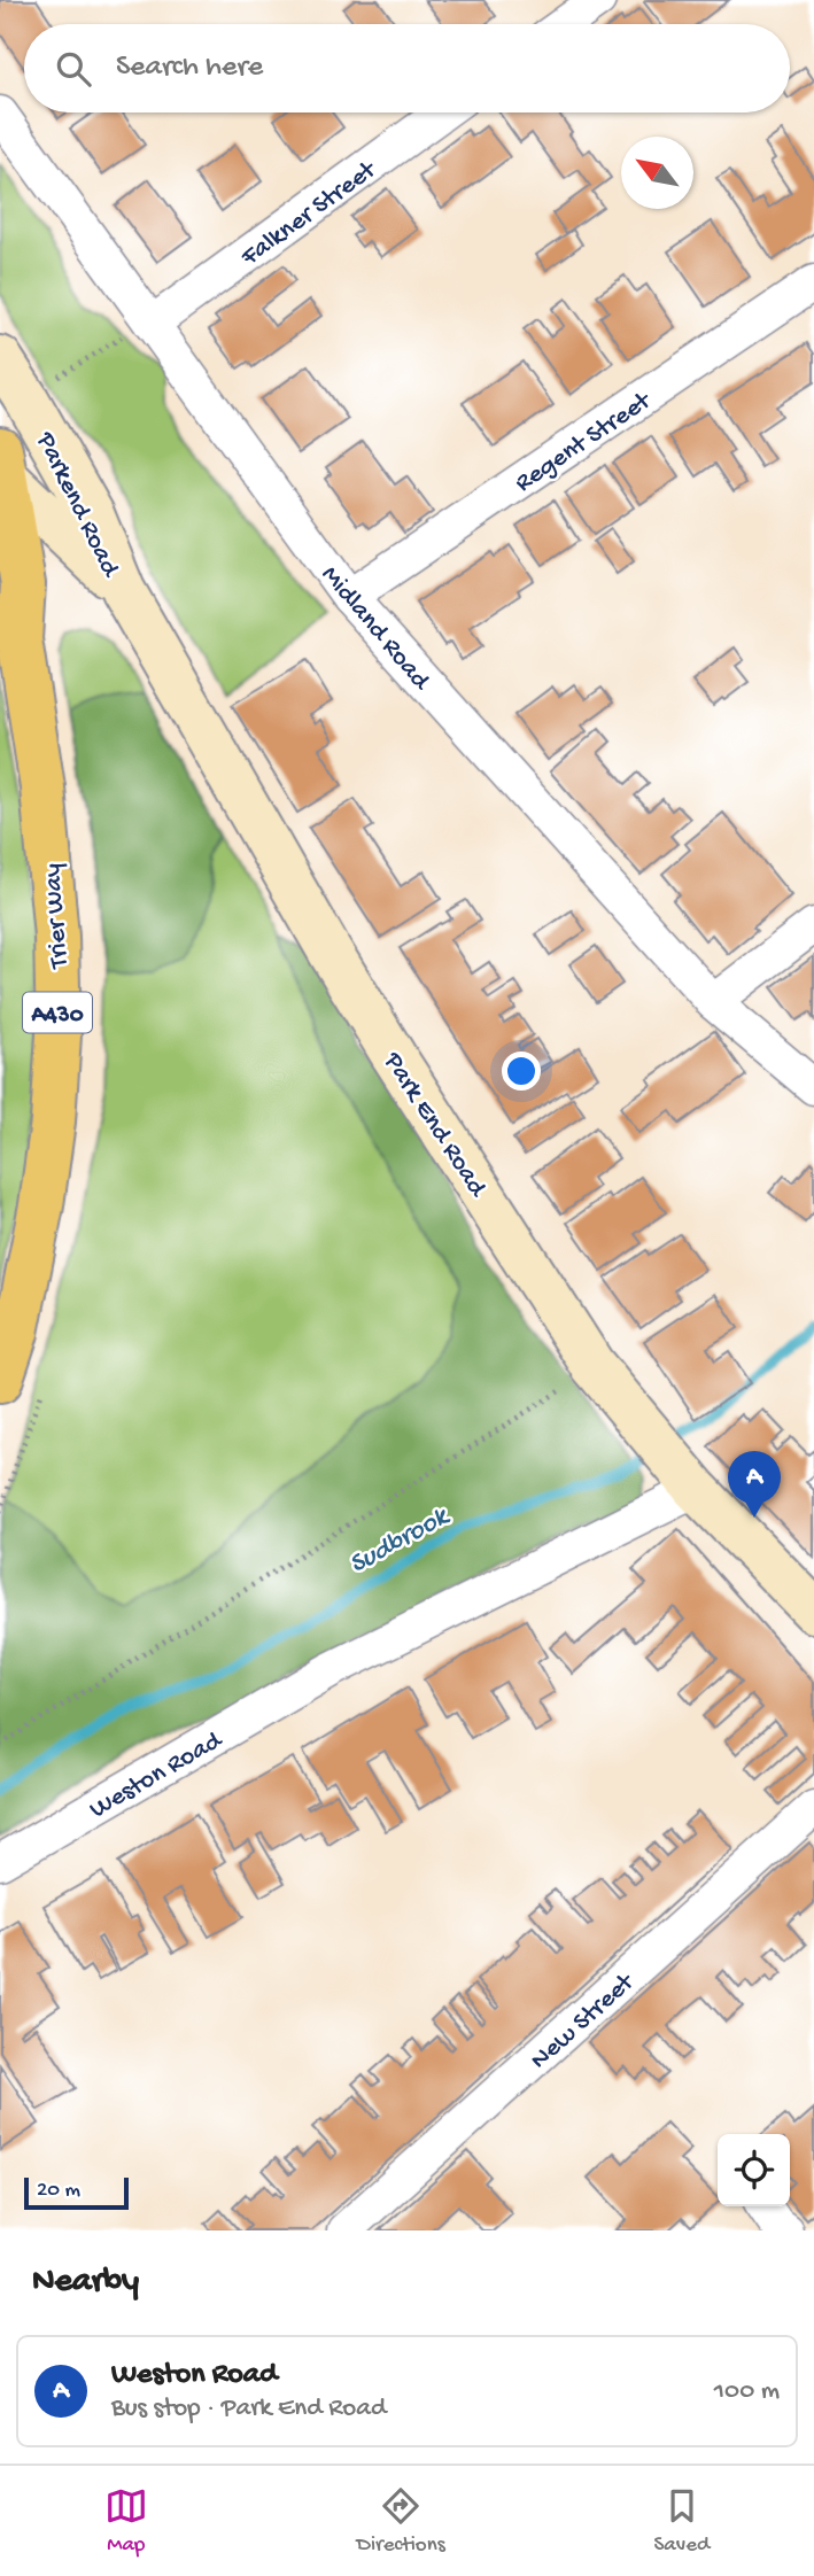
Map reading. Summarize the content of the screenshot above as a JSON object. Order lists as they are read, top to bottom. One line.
{"streets":{"main road":["Parkend Road","Trier Way","A430","Park End Road"],"street":["Falkner Street","Regent Street","Midland Road","Weston Road","New Street"]},"crossings":[["Falkner Street","Midland Road"],["Regent Street","Midland Road"],["Parkend Road","Trier Way"],["Parkend Road","Park End Road"],["Park End Road","Weston Road"]],"water":["Sudbrook"],"scale_bar":"20 m","north":"top left","page":{"search":"Search here","pins":"A","scale":"20 m","heading":"Nearby","list":[{"mark":"A","name":"Weston Road","note":"Bus stop · Park End Road","value":"100 m"}],"nav":["Map","Directions","Saved"]}}
